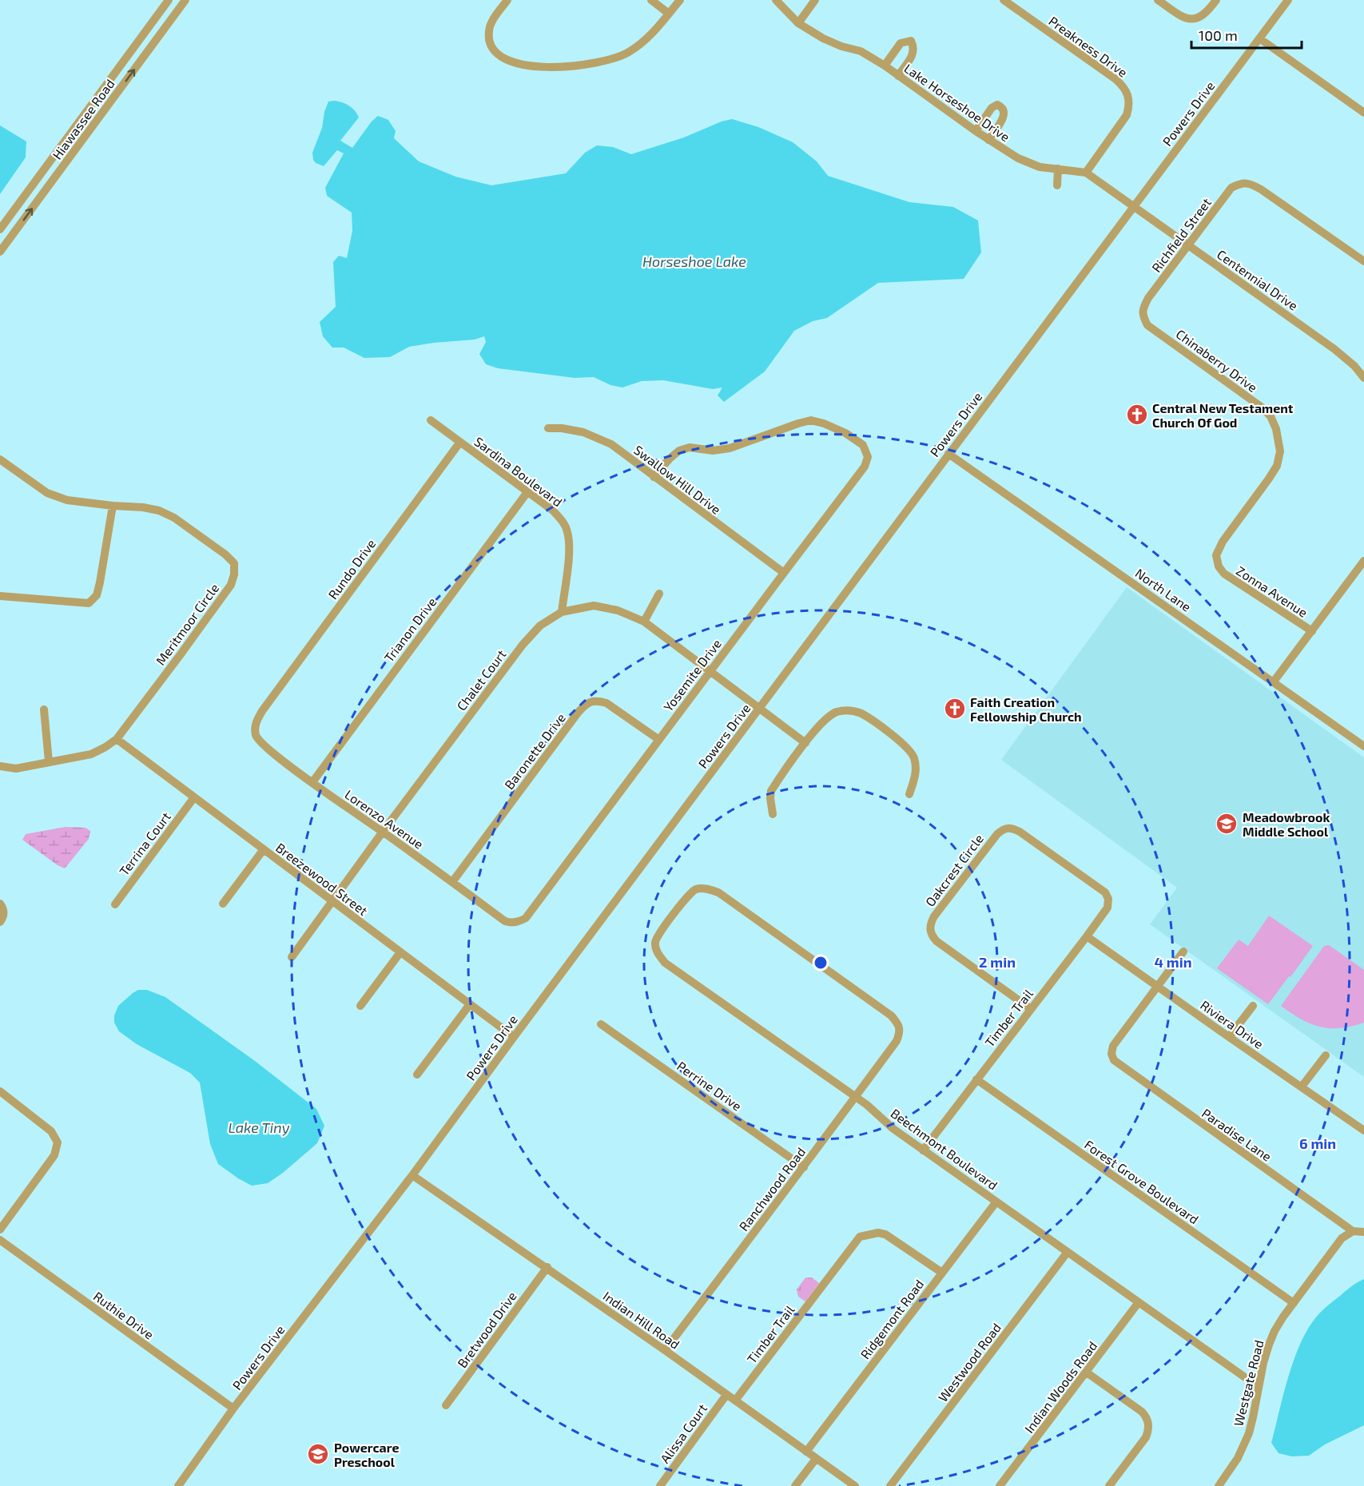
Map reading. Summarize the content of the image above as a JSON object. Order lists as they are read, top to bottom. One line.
{"streets":{"street":["Preakness Drive","Lake Horseshoe Drive","Powers Drive","Hiawassee Road","Richfield Street","Centennial Drive","Chinaberry Drive","Sardina Boulevard","Swallow Hill Drive","Rundo Drive","North Lane","Zonna Avenue","Meritmoor Circle","Trianon Drive","Yosemite Drive","Chalet Court","Baronette Drive","Lorenzo Avenue","Terrina Court","Oakcrest Circle","Breezewood Street","Timber Trail","Riviera Drive","Perrine Drive","Paradise Lane","Beechmont Boulevard","Forest Grove Boulevard","Ranchwood Road","Ruthie Drive","Ridgemont Road","Indian Hill Road","Bretwood Drive","Westwood Road","Westgate Road","Indian Woods Road","Alissa Court"]},"crossings":[["Preakness Drive","Lake Horseshoe Drive"],["Lake Horseshoe Drive","Powers Drive"],["Lake Horseshoe Drive","Centennial Drive"],["Powers Drive","Centennial Drive"],["Powers Drive","North Lane"],["Powers Drive","Chalet Court"],["Powers Drive","Breezewood Street"],["Powers Drive","Ruthie Drive"],["Powers Drive","Indian Hill Road"],["Richfield Street","Centennial Drive"],["Richfield Street","Chinaberry Drive"],["Chinaberry Drive","Zonna Avenue"],["Sardina Boulevard","Rundo Drive"],["Sardina Boulevard","Trianon Drive"],["Sardina Boulevard","Chalet Court"],["Swallow Hill Drive","Yosemite Drive"],["Rundo Drive","Lorenzo Avenue"],["Meritmoor Circle","Breezewood Street"],["Trianon Drive","Lorenzo Avenue"],["Yosemite Drive","Chalet Court"],["Yosemite Drive","Baronette Drive"],["Yosemite Drive","Lorenzo Avenue"],["Chalet Court","Lorenzo Avenue"],["Chalet Court","Breezewood Street"],["Baronette Drive","Lorenzo Avenue"],["Terrina Court","Breezewood Street"],["Oakcrest Circle","Timber Trail"],["Timber Trail","Riviera Drive"],["Timber Trail","Beechmont Boulevard"],["Timber Trail","Forest Grove Boulevard"],["Timber Trail","Ridgemont Road"],["Timber Trail","Indian Hill Road"],["Riviera Drive","Paradise Lane"],["Perrine Drive","Ranchwood Road"],["Paradise Lane","Westgate Road"],["Beechmont Boulevard","Ranchwood Road"],["Beechmont Boulevard","Ridgemont Road"],["Beechmont Boulevard","Westwood Road"],["Beechmont Boulevard","Westgate Road"],["Beechmont Boulevard","Indian Woods Road"],["Forest Grove Boulevard","Westgate Road"],["Ranchwood Road","Indian Hill Road"],["Ridgemont Road","Indian Hill Road"],["Indian Hill Road","Bretwood Drive"],["Indian Hill Road","Alissa Court"]],"water":["Horseshoe Lake","Lake Tiny"],"places":{"church":["Central New Testament Church Of God","Faith Creation Fellowship Church"],"school or university":["Meadowbrook Middle School","Powercare Preschool"]},"scale_bar":"100 m","rings":["2 min","4 min","6 min"]}
